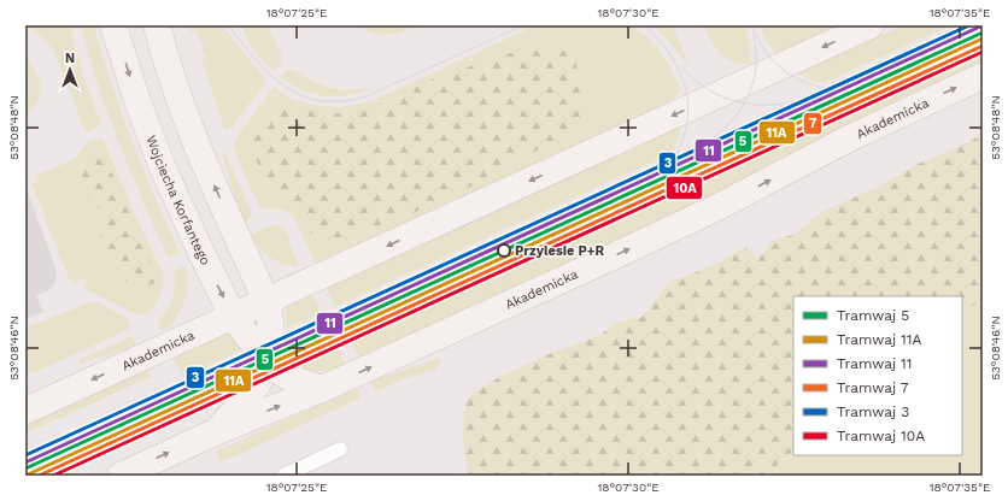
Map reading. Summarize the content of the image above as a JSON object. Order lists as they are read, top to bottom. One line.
{"streets":{"street":["Akademicka","Wojciecha Korfantego"]},"crossings":[["Akademicka","Wojciecha Korfantego"]],"places":["Przylesie P+R"],"lines":["tram line 3","tram line 11","tram line 5","tram line 11A","tram line 7","tram line 10A"],"legend":["Tramwaj 5","Tramwaj 11A","Tramwaj 11","Tramwaj 7","Tramwaj 3","Tramwaj 10A"],"north":"top","coordinates":["18°07'25\"E","18°07'30\"E","18°07'35\"E","53°08'48\"N","53°08'46\"N"]}
